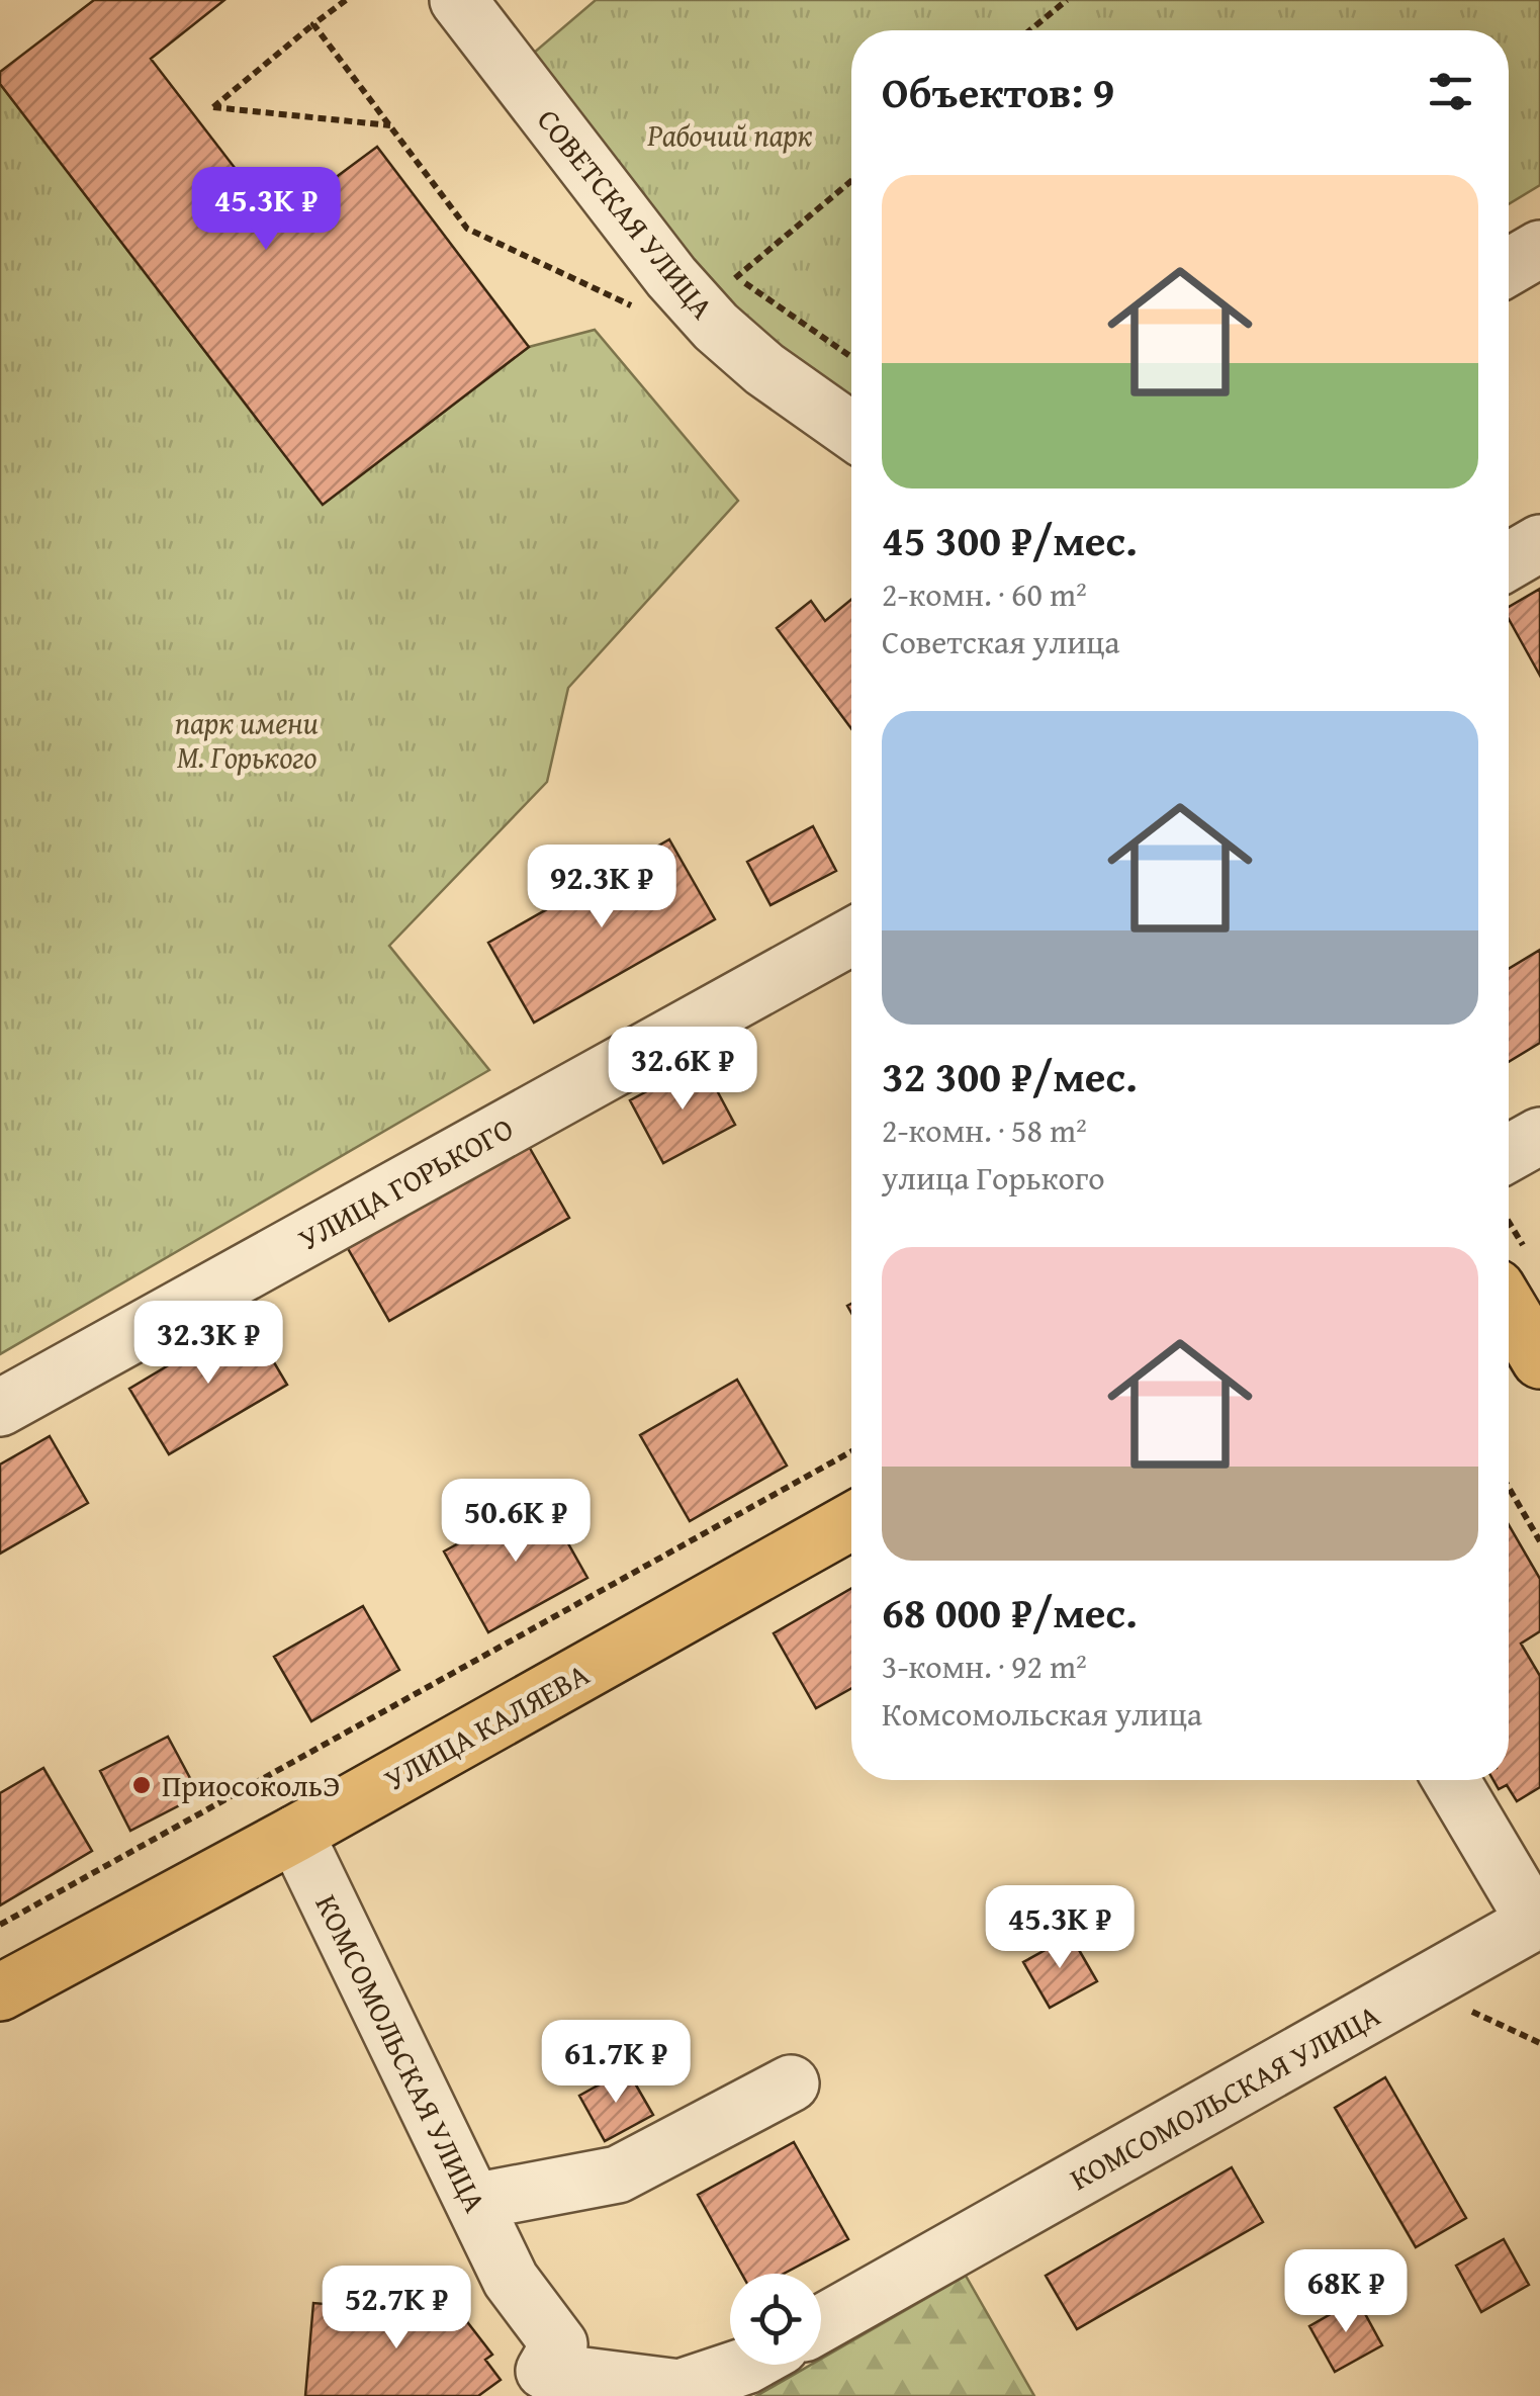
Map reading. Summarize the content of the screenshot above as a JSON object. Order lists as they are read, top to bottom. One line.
{"streets":{"main road":["УЛИЦА КАЛЯЕВА"],"street":["СОВЕТСКАЯ УЛИЦА","УЛИЦА ГОРЬКОГО","КОМСОМОЛЬСКАЯ УЛИЦА"]},"crossings":[["УЛИЦА КАЛЯЕВА","КОМСОМОЛЬСКАЯ УЛИЦА"]],"parks":["Рабочий парк","парк имени М. Горького"],"places":["ПриосокольЭ"],"page":{"heading":"Объектов: 9","list":[{"name":"45 300 ₽/мес.","note":"2-комн. · 60 m² · Советская улица"},{"name":"32 300 ₽/мес.","note":"2-комн. · 58 m² · улица Горького"},{"name":"68 000 ₽/мес.","note":"3-комн. · 92 m² · Комсомольская улица"}],"price":["45.3K ₽","92.3K ₽","32.6K ₽","32.3K ₽","50.6K ₽","45.3K ₽","61.7K ₽","68K ₽","52.7K ₽"]}}
